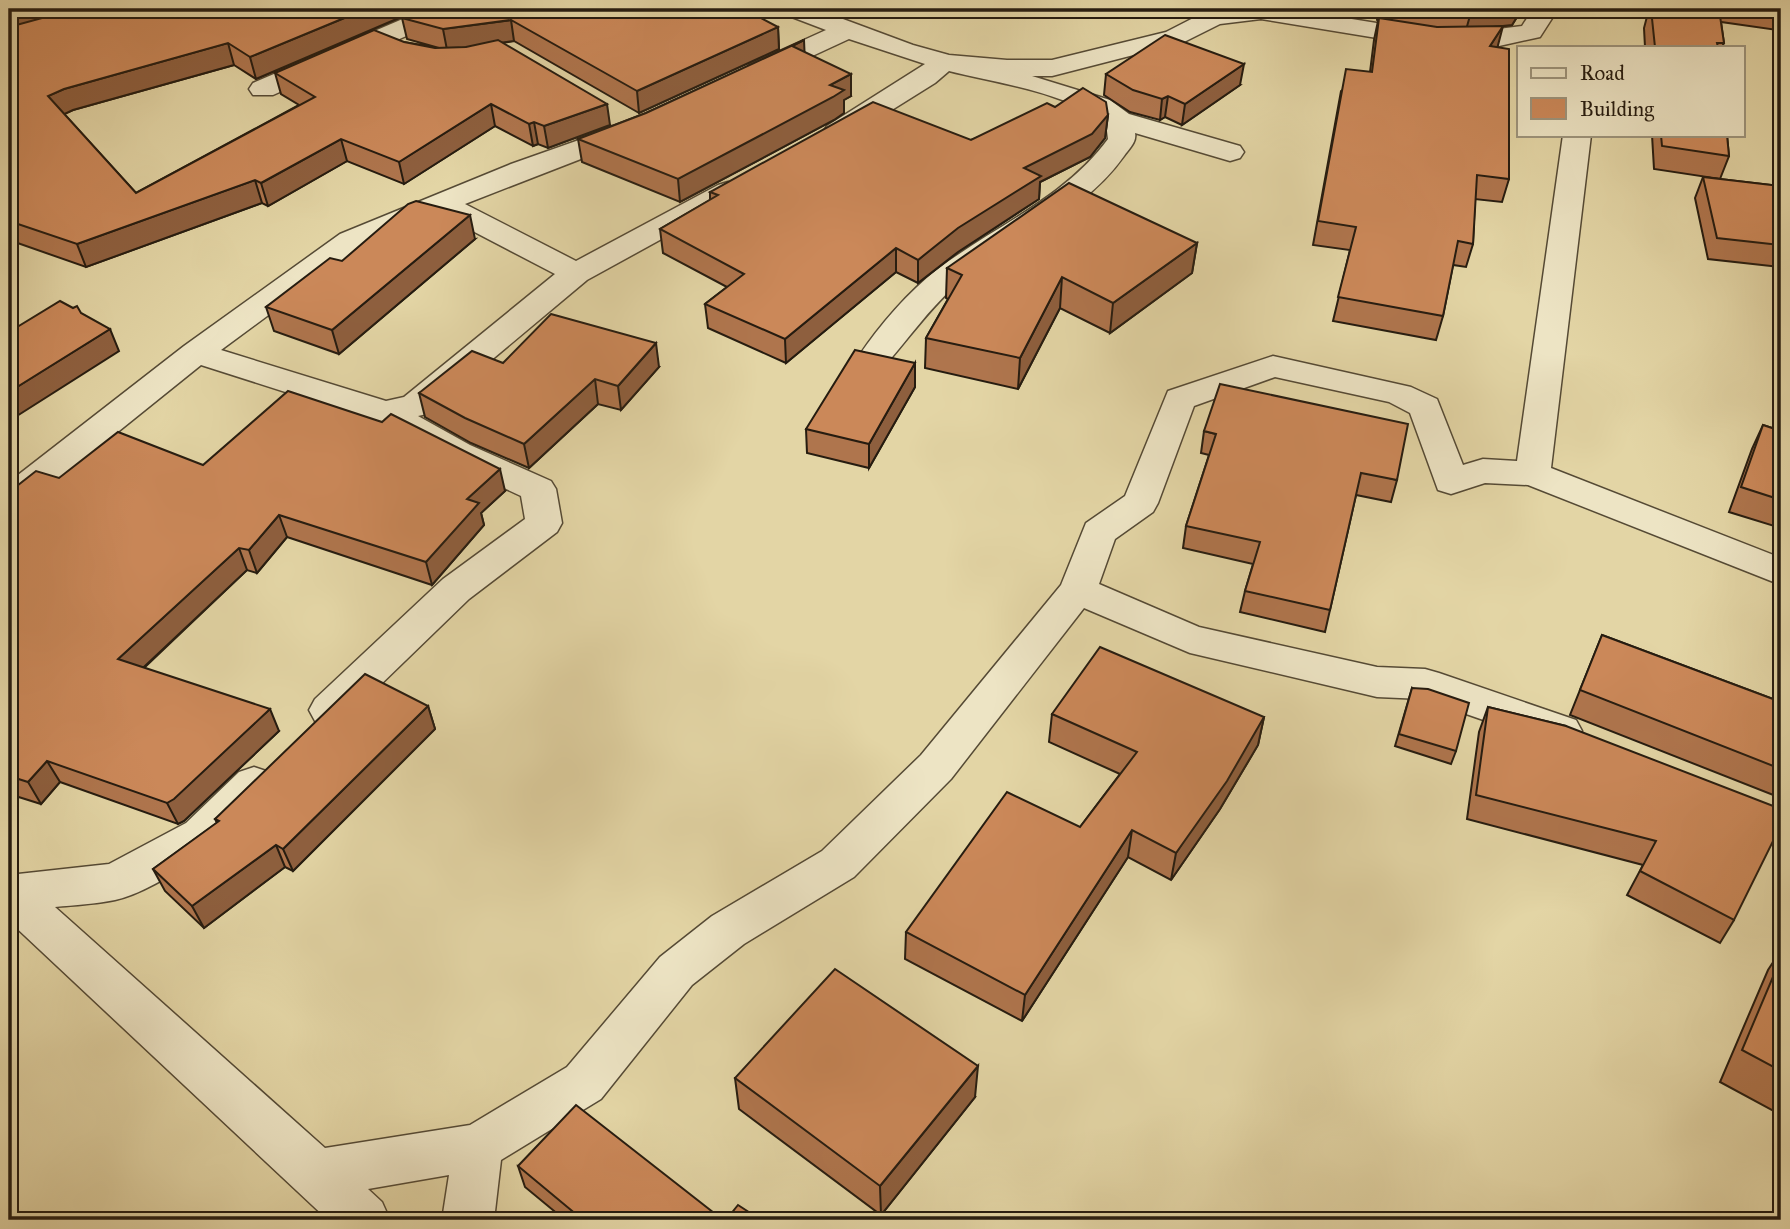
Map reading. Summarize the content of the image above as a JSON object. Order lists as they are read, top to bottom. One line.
{"legend":["Road","Building"]}
